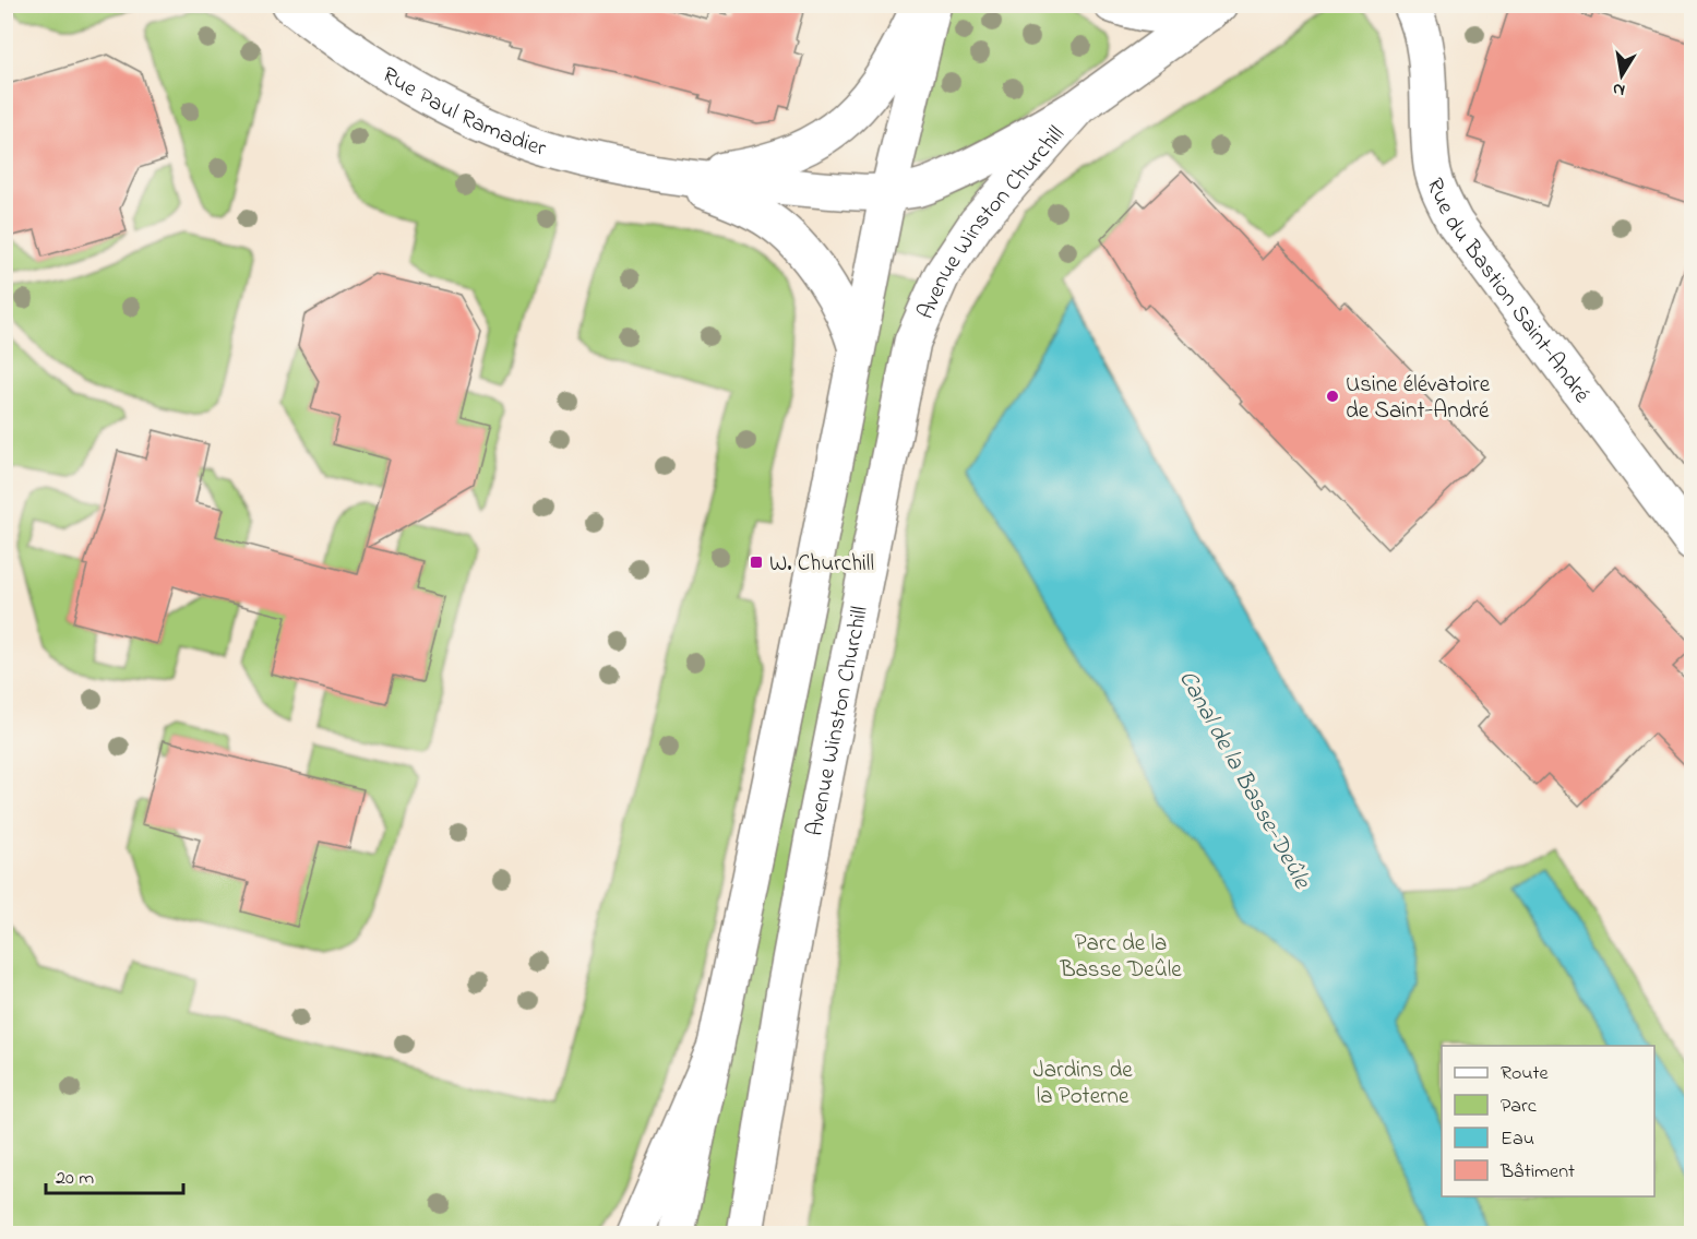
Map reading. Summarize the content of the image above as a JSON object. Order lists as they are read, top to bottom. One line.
{"streets":{"main road":["Rue Paul Ramadier","Avenue Winston Churchill","Rue du Bastion Saint-André"]},"crossings":[["Rue Paul Ramadier","Avenue Winston Churchill"]],"water":["Canal de la Basse-Deûle"],"parks":["Parc de la Basse Deûle","Jardins de la Poterne"],"places":{"other":["Usine élévatoire de Saint-André"],"transit":["W. Churchill"]},"legend":["Route","Parc","Eau","Bâtiment"],"scale_bar":"20 m","north":"bottom"}
